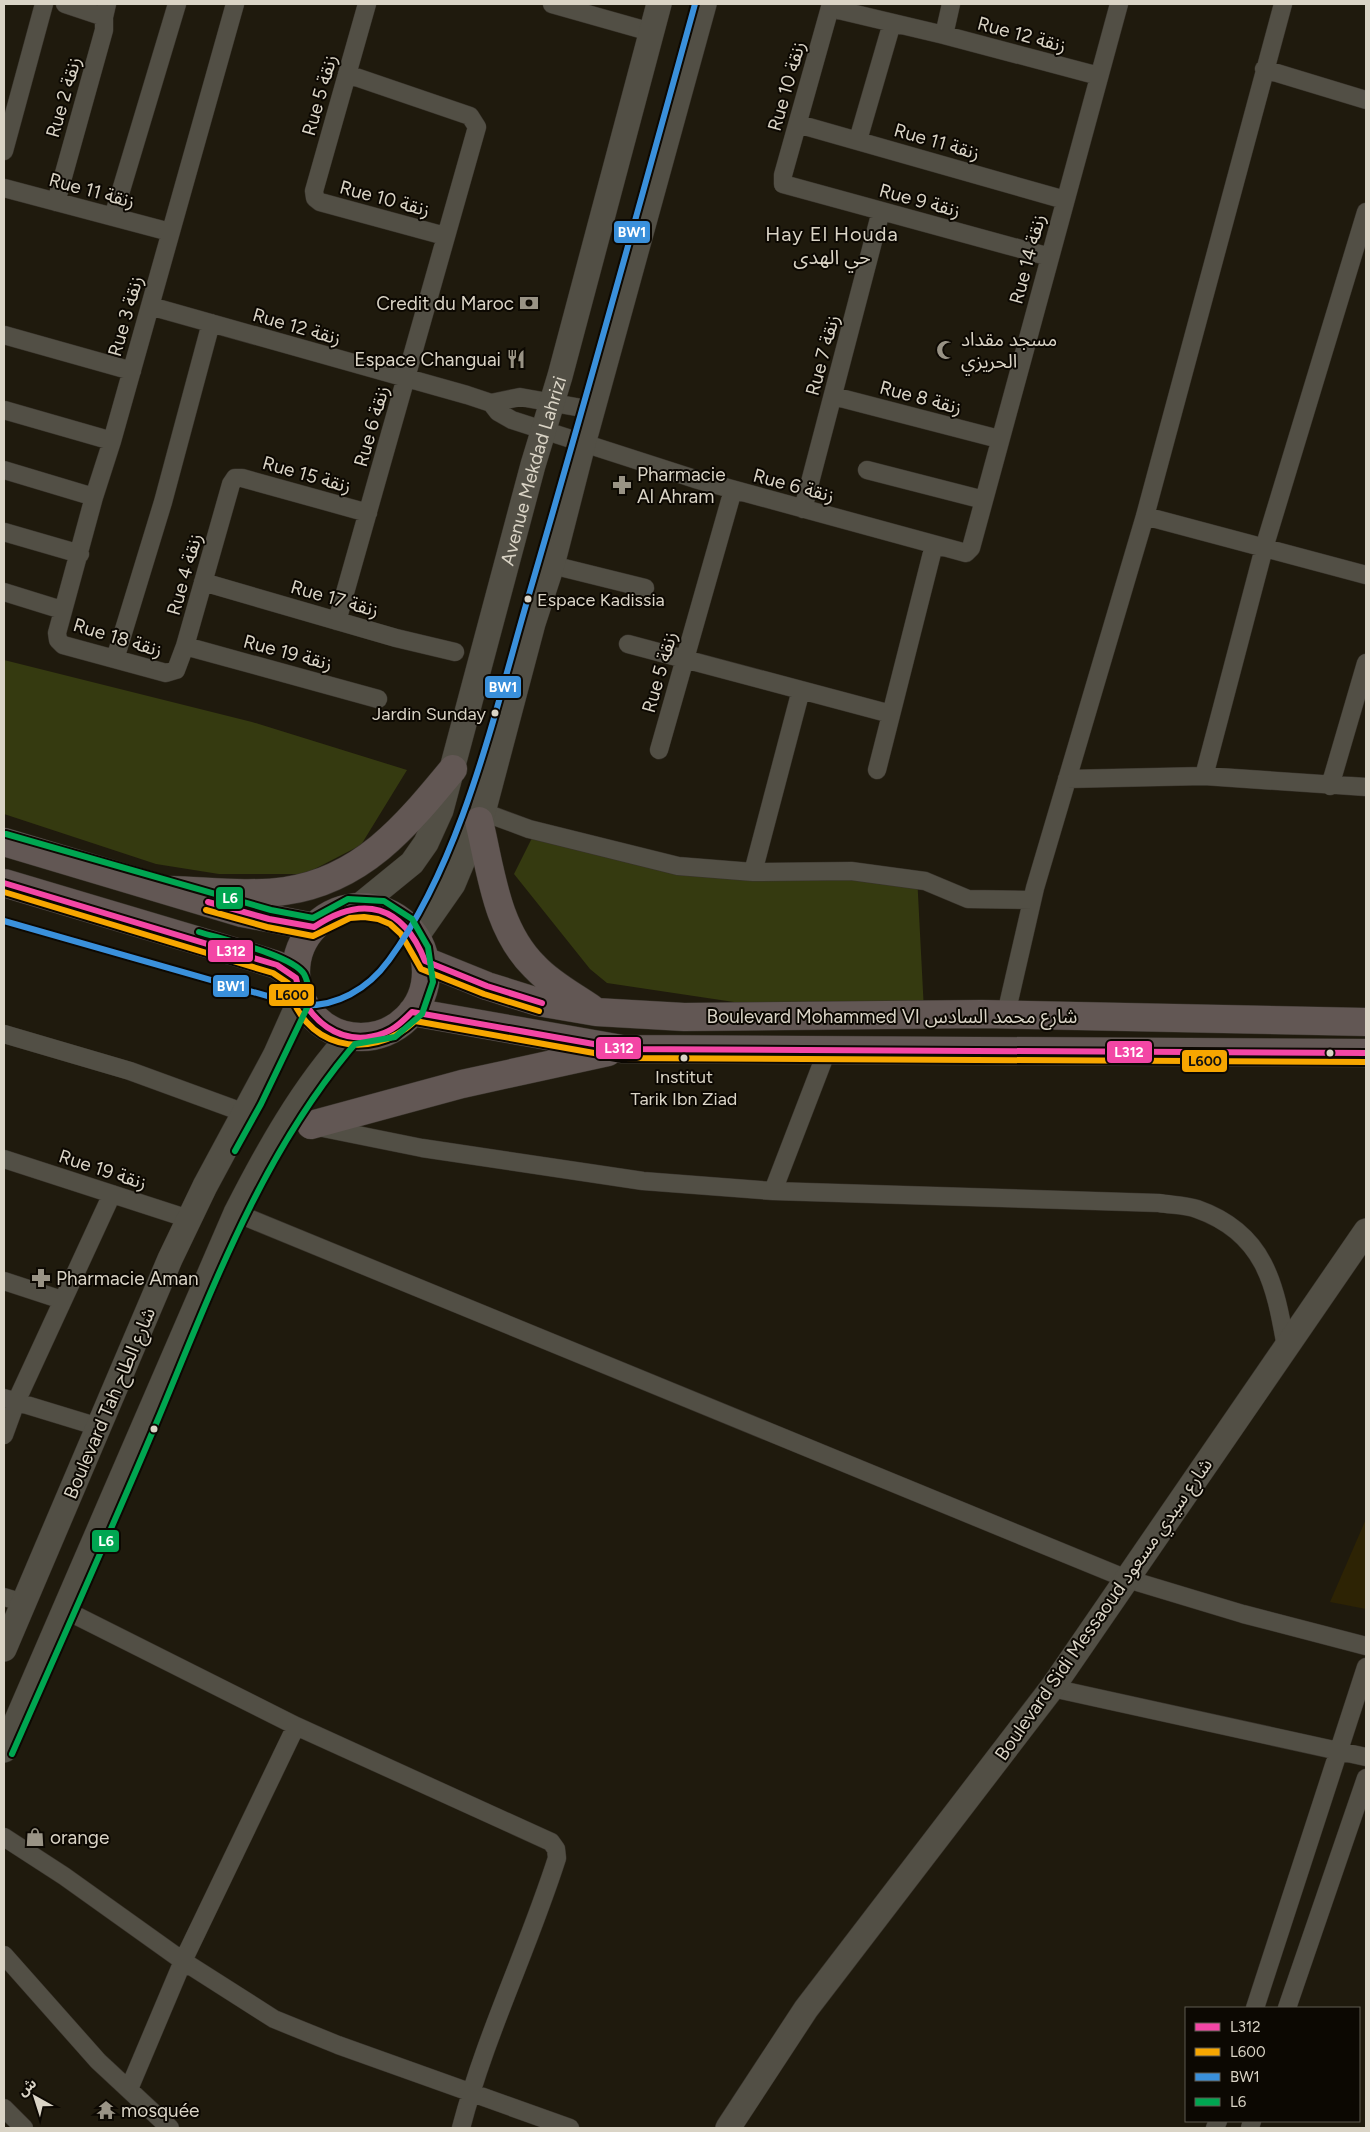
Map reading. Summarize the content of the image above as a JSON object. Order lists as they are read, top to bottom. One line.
{"streets":{"highway":["Boulevard Mohammed VI شارع محمد السادس"],"street":["Rue 12 زنقة","Rue 10 زنقة","Rue 5 زنقة","Rue 2 زنقة","Rue 11 زنقة","Rue 9 زنقة","Rue 14 زنقة","Rue 3 زنقة","Rue 7 زنقة","Rue 8 زنقة","Rue 6 زنقة","Avenue Mekdad Lahrizi","Rue 15 زنقة","Rue 4 زنقة","Rue 17 زنقة","Rue 18 زنقة","Rue 19 زنقة","Boulevard Tah شارع الطاح","Boulevard Sidi Messaoud شارع سيدي مسعود"]},"crossings":[["Rue 12 زنقة","Rue 10 زنقة"],["Rue 12 زنقة","Rue 14 زنقة"],["Rue 12 زنقة","Rue 3 زنقة"],["Rue 12 زنقة","Rue 6 زنقة"],["Rue 12 زنقة","Avenue Mekdad Lahrizi"],["Rue 10 زنقة","Rue 5 زنقة"],["Rue 10 زنقة","Rue 11 زنقة"],["Rue 10 زنقة","Rue 9 زنقة"],["Rue 10 زنقة","Rue 6 زنقة"],["Rue 5 زنقة","Rue 6 زنقة"],["Rue 2 زنقة","Rue 11 زنقة"],["Rue 11 زنقة","Rue 14 زنقة"],["Rue 11 زنقة","Rue 3 زنقة"],["Rue 9 زنقة","Rue 14 زنقة"],["Rue 9 زنقة","Rue 7 زنقة"],["Rue 14 زنقة","Rue 8 زنقة"],["Rue 14 زنقة","Rue 6 زنقة"],["Rue 3 زنقة","Rue 18 زنقة"],["Rue 7 زنقة","Rue 8 زنقة"],["Rue 7 زنقة","Rue 6 زنقة"],["Rue 6 زنقة","Rue 15 زنقة"],["Rue 6 زنقة","Rue 17 زنقة"],["Avenue Mekdad Lahrizi","Boulevard Mohammed VI شارع محمد السادس"],["Avenue Mekdad Lahrizi","Boulevard Tah شارع الطاح"],["Rue 15 زنقة","Rue 4 زنقة"],["Rue 4 زنقة","Rue 17 زنقة"],["Rue 4 زنقة","Rue 18 زنقة"],["Rue 4 زنقة","Rue 19 زنقة"],["Rue 19 زنقة","Boulevard Tah شارع الطاح"],["Boulevard Mohammed VI شارع محمد السادس","Boulevard Tah شارع الطاح"]],"districts":["Hay El Houda حي الهدى"],"places":{"bank":["Credit du Maroc"],"mosque":["مسجد مقداد الحريزي"],"restaurant":["Espace Changuai"],"pharmacy":["Pharmacie Al Ahram","Pharmacie Aman"],"other":["Espace Kadissia","Jardin Sunday","Institut Tarik Ibn Ziad"],"shop":["orange"],"temple":["mosquée"]},"lines":["transit line BW1","transit line L6","transit line L312","transit line L600"],"legend":["L312","L600","BW1","L6"],"north":"top left"}
